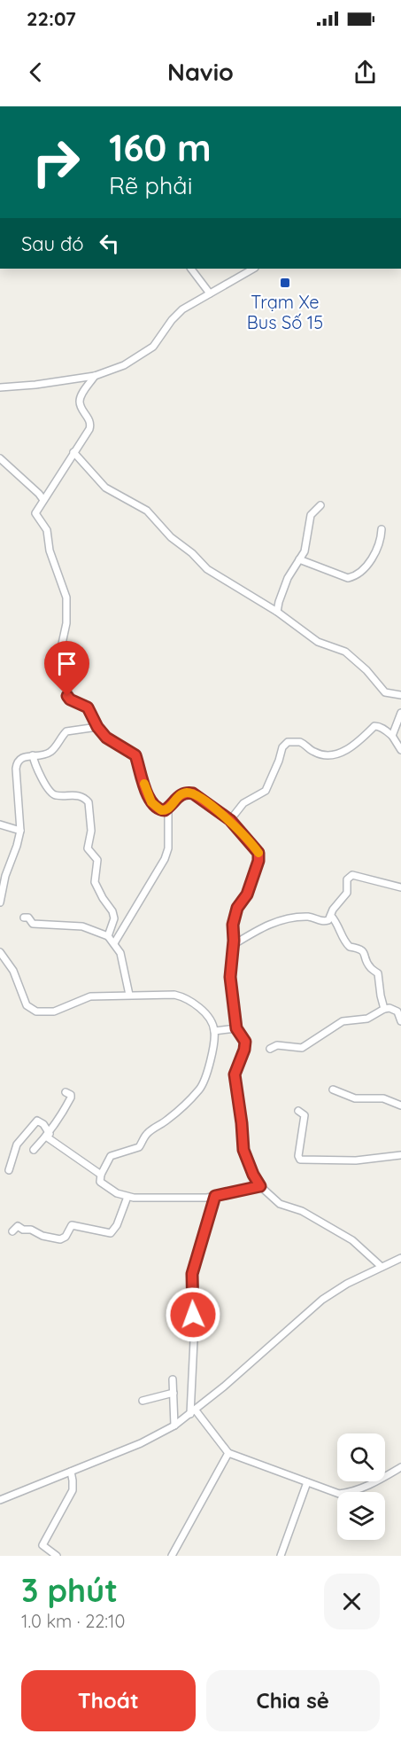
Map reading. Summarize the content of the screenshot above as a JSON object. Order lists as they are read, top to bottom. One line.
{"places":{"transit":["Trạm Xe Bus Số 15"]},"page":{"status":"22:07","header":"Navio","turn":["160 m","Rẽ phải"],"then":"Sau đó","heading":["3 phút","1.0 km · 22:10"],"buttons":["Thoát","Chia sẻ"]}}
